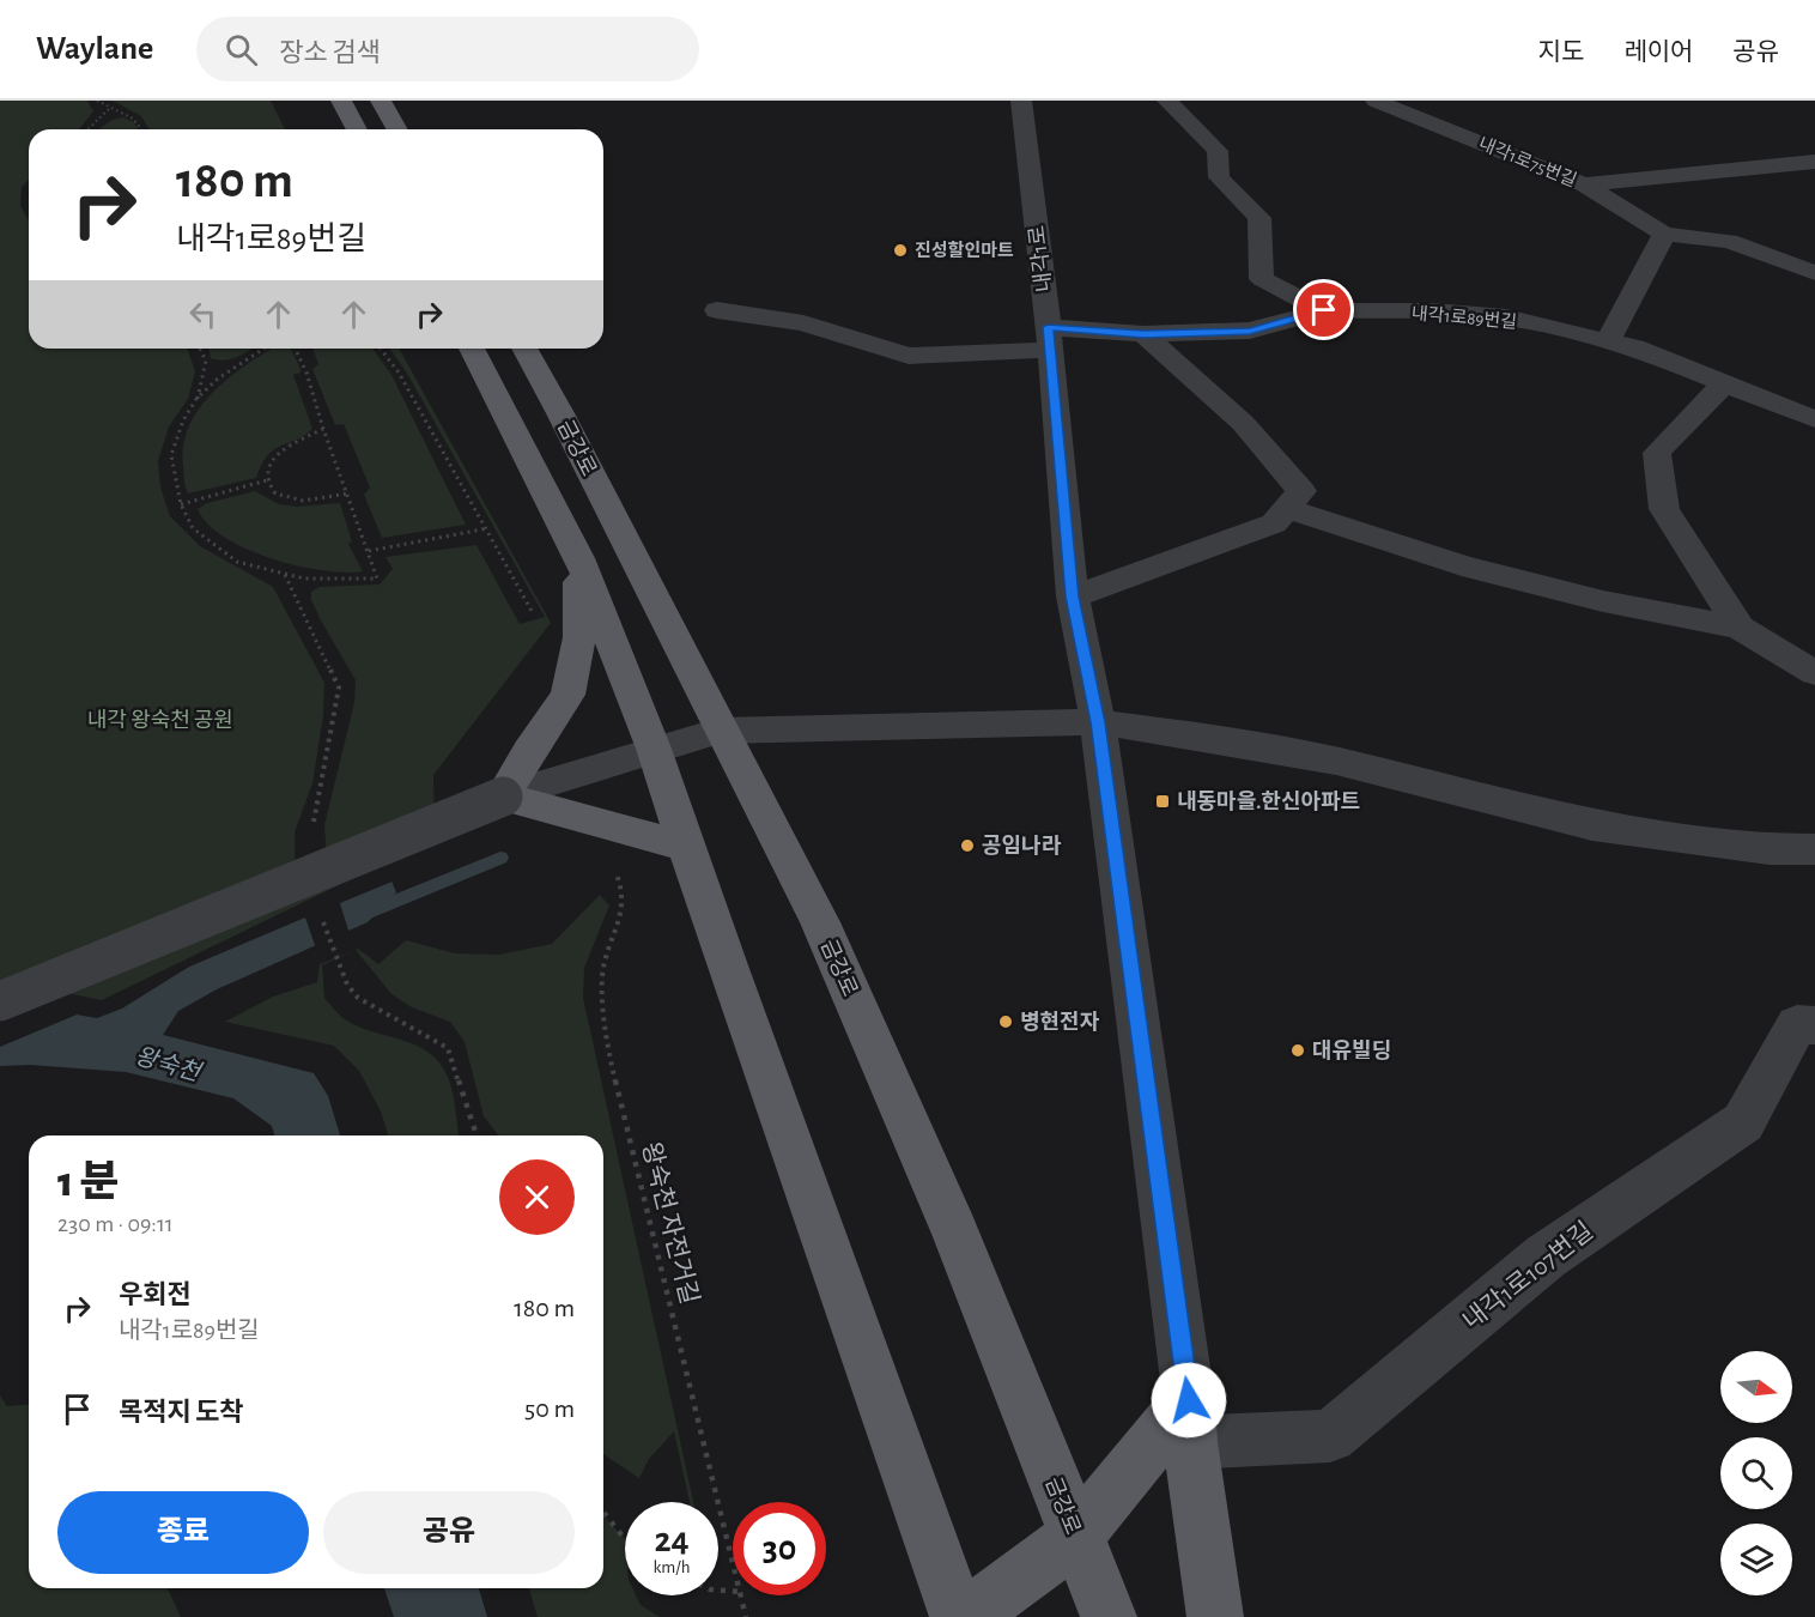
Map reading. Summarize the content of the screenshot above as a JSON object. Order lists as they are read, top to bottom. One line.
{"streets":{"main road":["금강로"],"street":["내각1로75번길","내각1로","내각1로89번길","내각1로107번길"],"path":["왕숙천 자전거길"]},"crossings":[["내각1로","내각1로89번길"],["내각1로","내각1로107번길"]],"water":["왕숙천"],"parks":["내각 왕숙천 공원"],"places":{"other":["진성할인마트","공임나라","병현전자","대유빌딩"],"transit":["내동마을.한신아파트"]},"north":"right","page":{"header":"Waylane","search":"장소 검색","nav":["지도","레이어","공유"],"turn":["180 m","내각1로89번길"],"heading":["1 분","230 m · 09:11"],"list":[{"name":"우회전","note":"내각1로89번길","value":"180 m"},{"name":"목적지 도착","value":"50 m"}],"buttons":["종료","공유"],"speed":"24 km/h","limit":"30"}}
